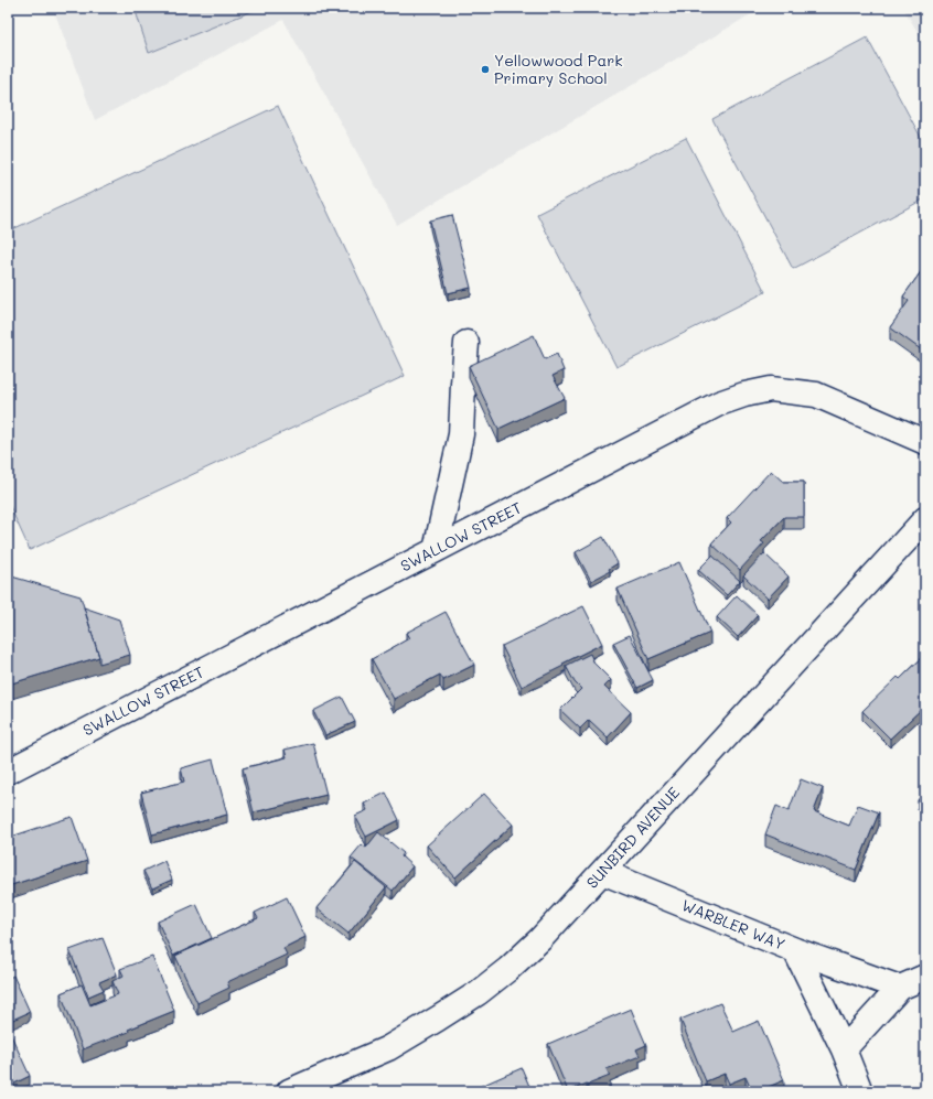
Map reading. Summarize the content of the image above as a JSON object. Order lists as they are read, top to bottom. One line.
{"streets":{"street":["SWALLOW STREET","SUNBIRD AVENUE","WARBLER WAY"]},"crossings":[["SUNBIRD AVENUE","WARBLER WAY"]],"places":["Yellowwood Park Primary School"]}
